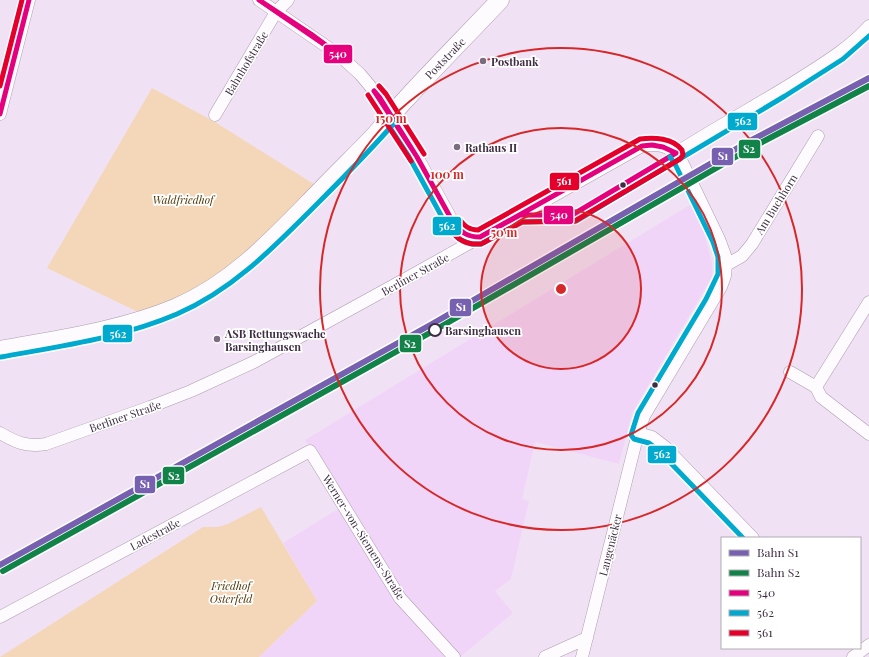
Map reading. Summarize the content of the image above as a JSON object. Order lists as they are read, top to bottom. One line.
{"streets":{"main road":["Poststraße"],"street":["Bahnhofstraße","Am Buchhorn","Berliner Straße","Ladestraße","Werner-von-Siemens-Straße","Langenäcker"]},"crossings":[["Ladestraße","Werner-von-Siemens-Straße"]],"parks":["Waldfriedhof","Friedhof Osterfeld"],"places":["Postbank","Rathaus II","Barsinghausen","ASB Rettungswache Barsinghausen"],"lines":["transit line 540","transit line 561","transit line 562","rail line S1","rail line S2"],"legend":["Bahn S1","Bahn S2","540","562","561"],"rings":["150 m","100 m","50 m"]}
